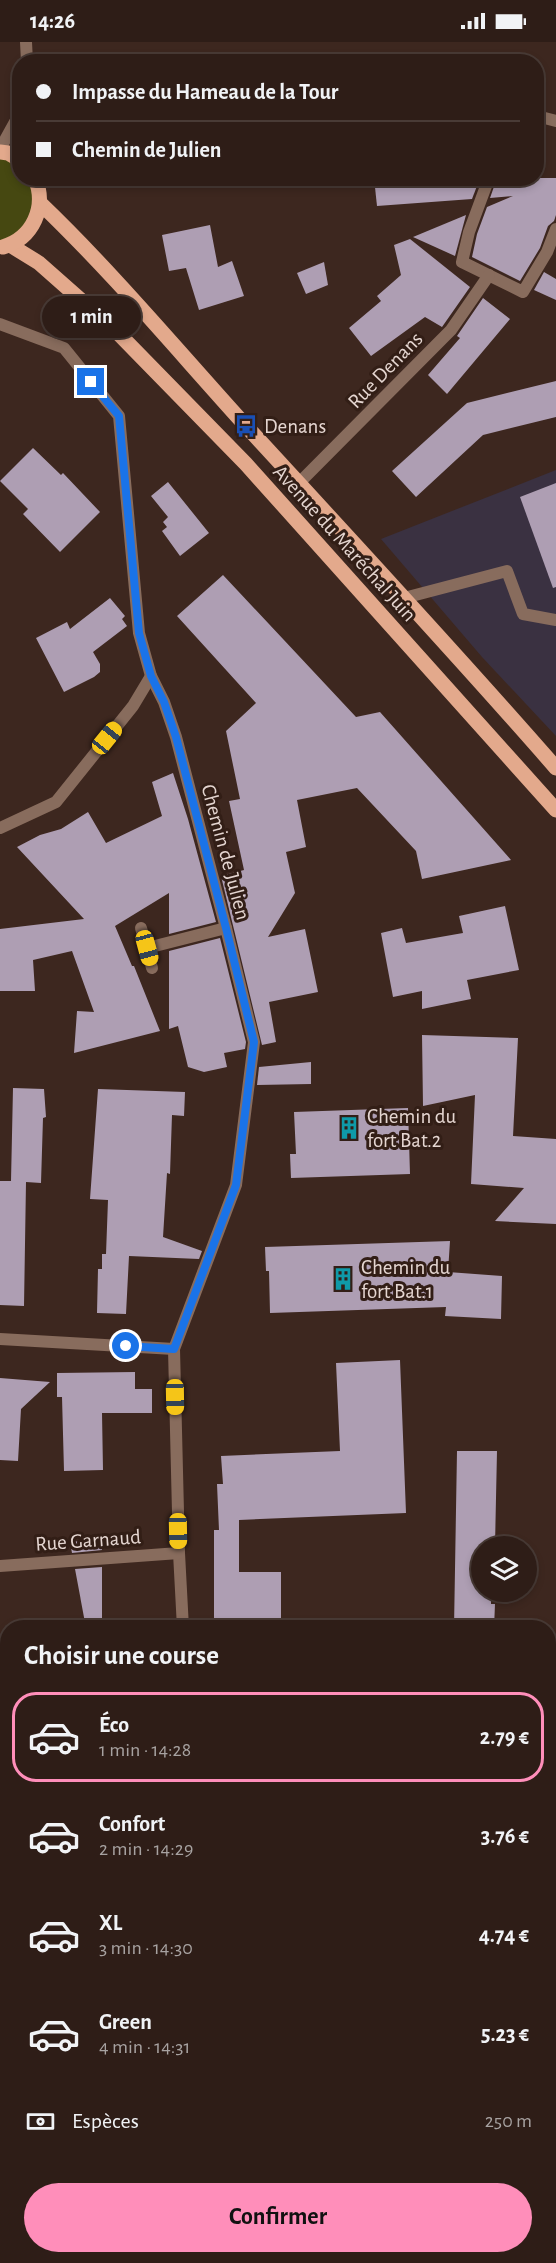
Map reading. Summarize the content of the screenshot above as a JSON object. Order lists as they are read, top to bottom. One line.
{"streets":{"main road":["Avenue du Maréchal Juin"],"street":["Rue Denans","Chemin de Julien","Rue Garnaud"]},"crossings":[["Rue Denans","Avenue du Maréchal Juin"],["Chemin de Julien","Rue Garnaud"]],"places":{"bus stop":["Denans"],"building":["Chemin du fort Bat.2","Chemin du fort Bat.1"]},"page":{"status":"14:26","banner":["Impasse du Hameau de la Tour","Chemin de Julien"],"bubble":"1 min","heading":"Choisir une course","list":[{"name":"Éco","note":"1 min · 14:28","value":"2.79 €"},{"name":"Confort","note":"2 min · 14:29","value":"3.76 €"},{"name":"XL","note":"3 min · 14:30","value":"4.74 €"},{"name":"Green","note":"4 min · 14:31","value":"5.23 €"}],"pay":["Espèces","250 m"],"buttons":"Confirmer"}}
